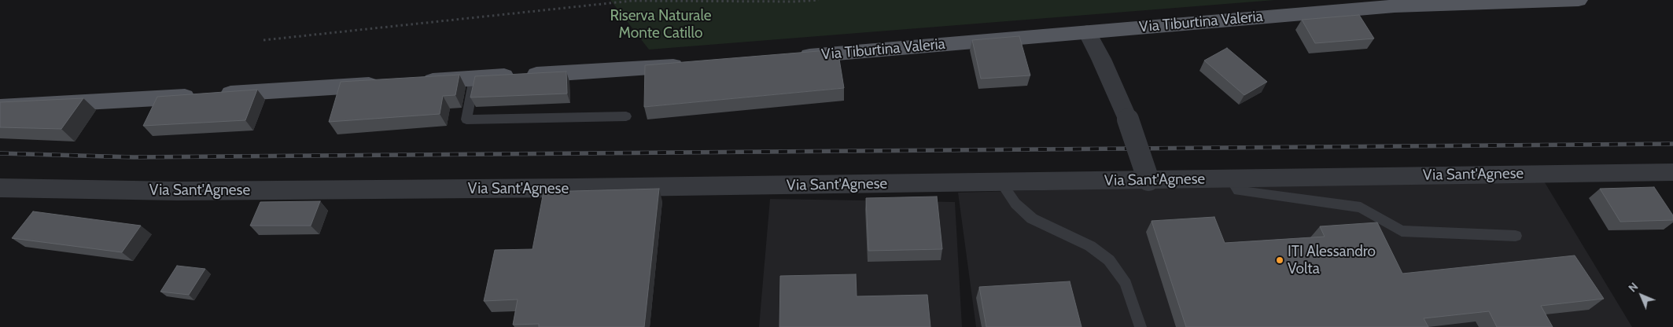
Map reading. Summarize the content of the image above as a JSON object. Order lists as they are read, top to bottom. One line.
{"streets":{"main road":["Via Tiburtina Valeria"],"street":["Via Sant'Agnese"]},"parks":["Riserva Naturale Monte Catillo"],"places":["ITI Alessandro Volta"],"north":"top left"}
